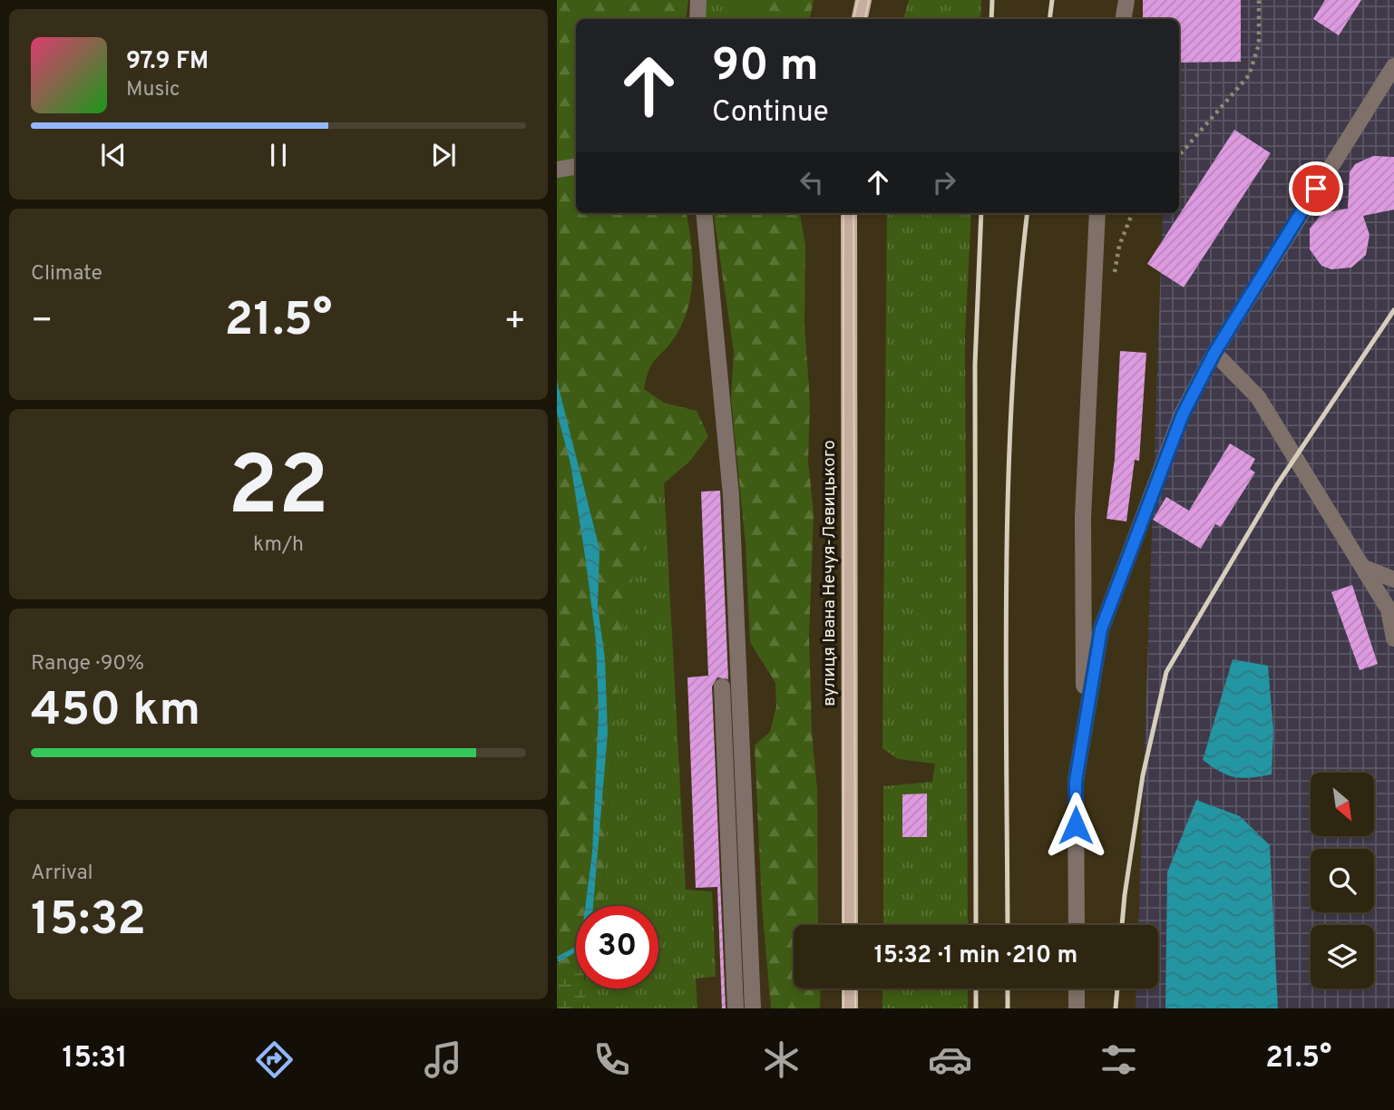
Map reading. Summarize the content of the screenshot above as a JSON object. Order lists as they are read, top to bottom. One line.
{"streets":{"main road":["вулиця Івана Нечуя-Левицького"]},"north":"bottom right","page":{"turn":["90 m","Continue"],"song":["97.9 FM","Music"],"tile":["Climate",["22","km/h"],["Range · 90%","450 km"],["Arrival","15:32"]],"heat":["−","21.5°","+"],"limit":"30","trip":"15:32 · 1 min · 210 m","tabs":["15:31","21.5°"]}}
